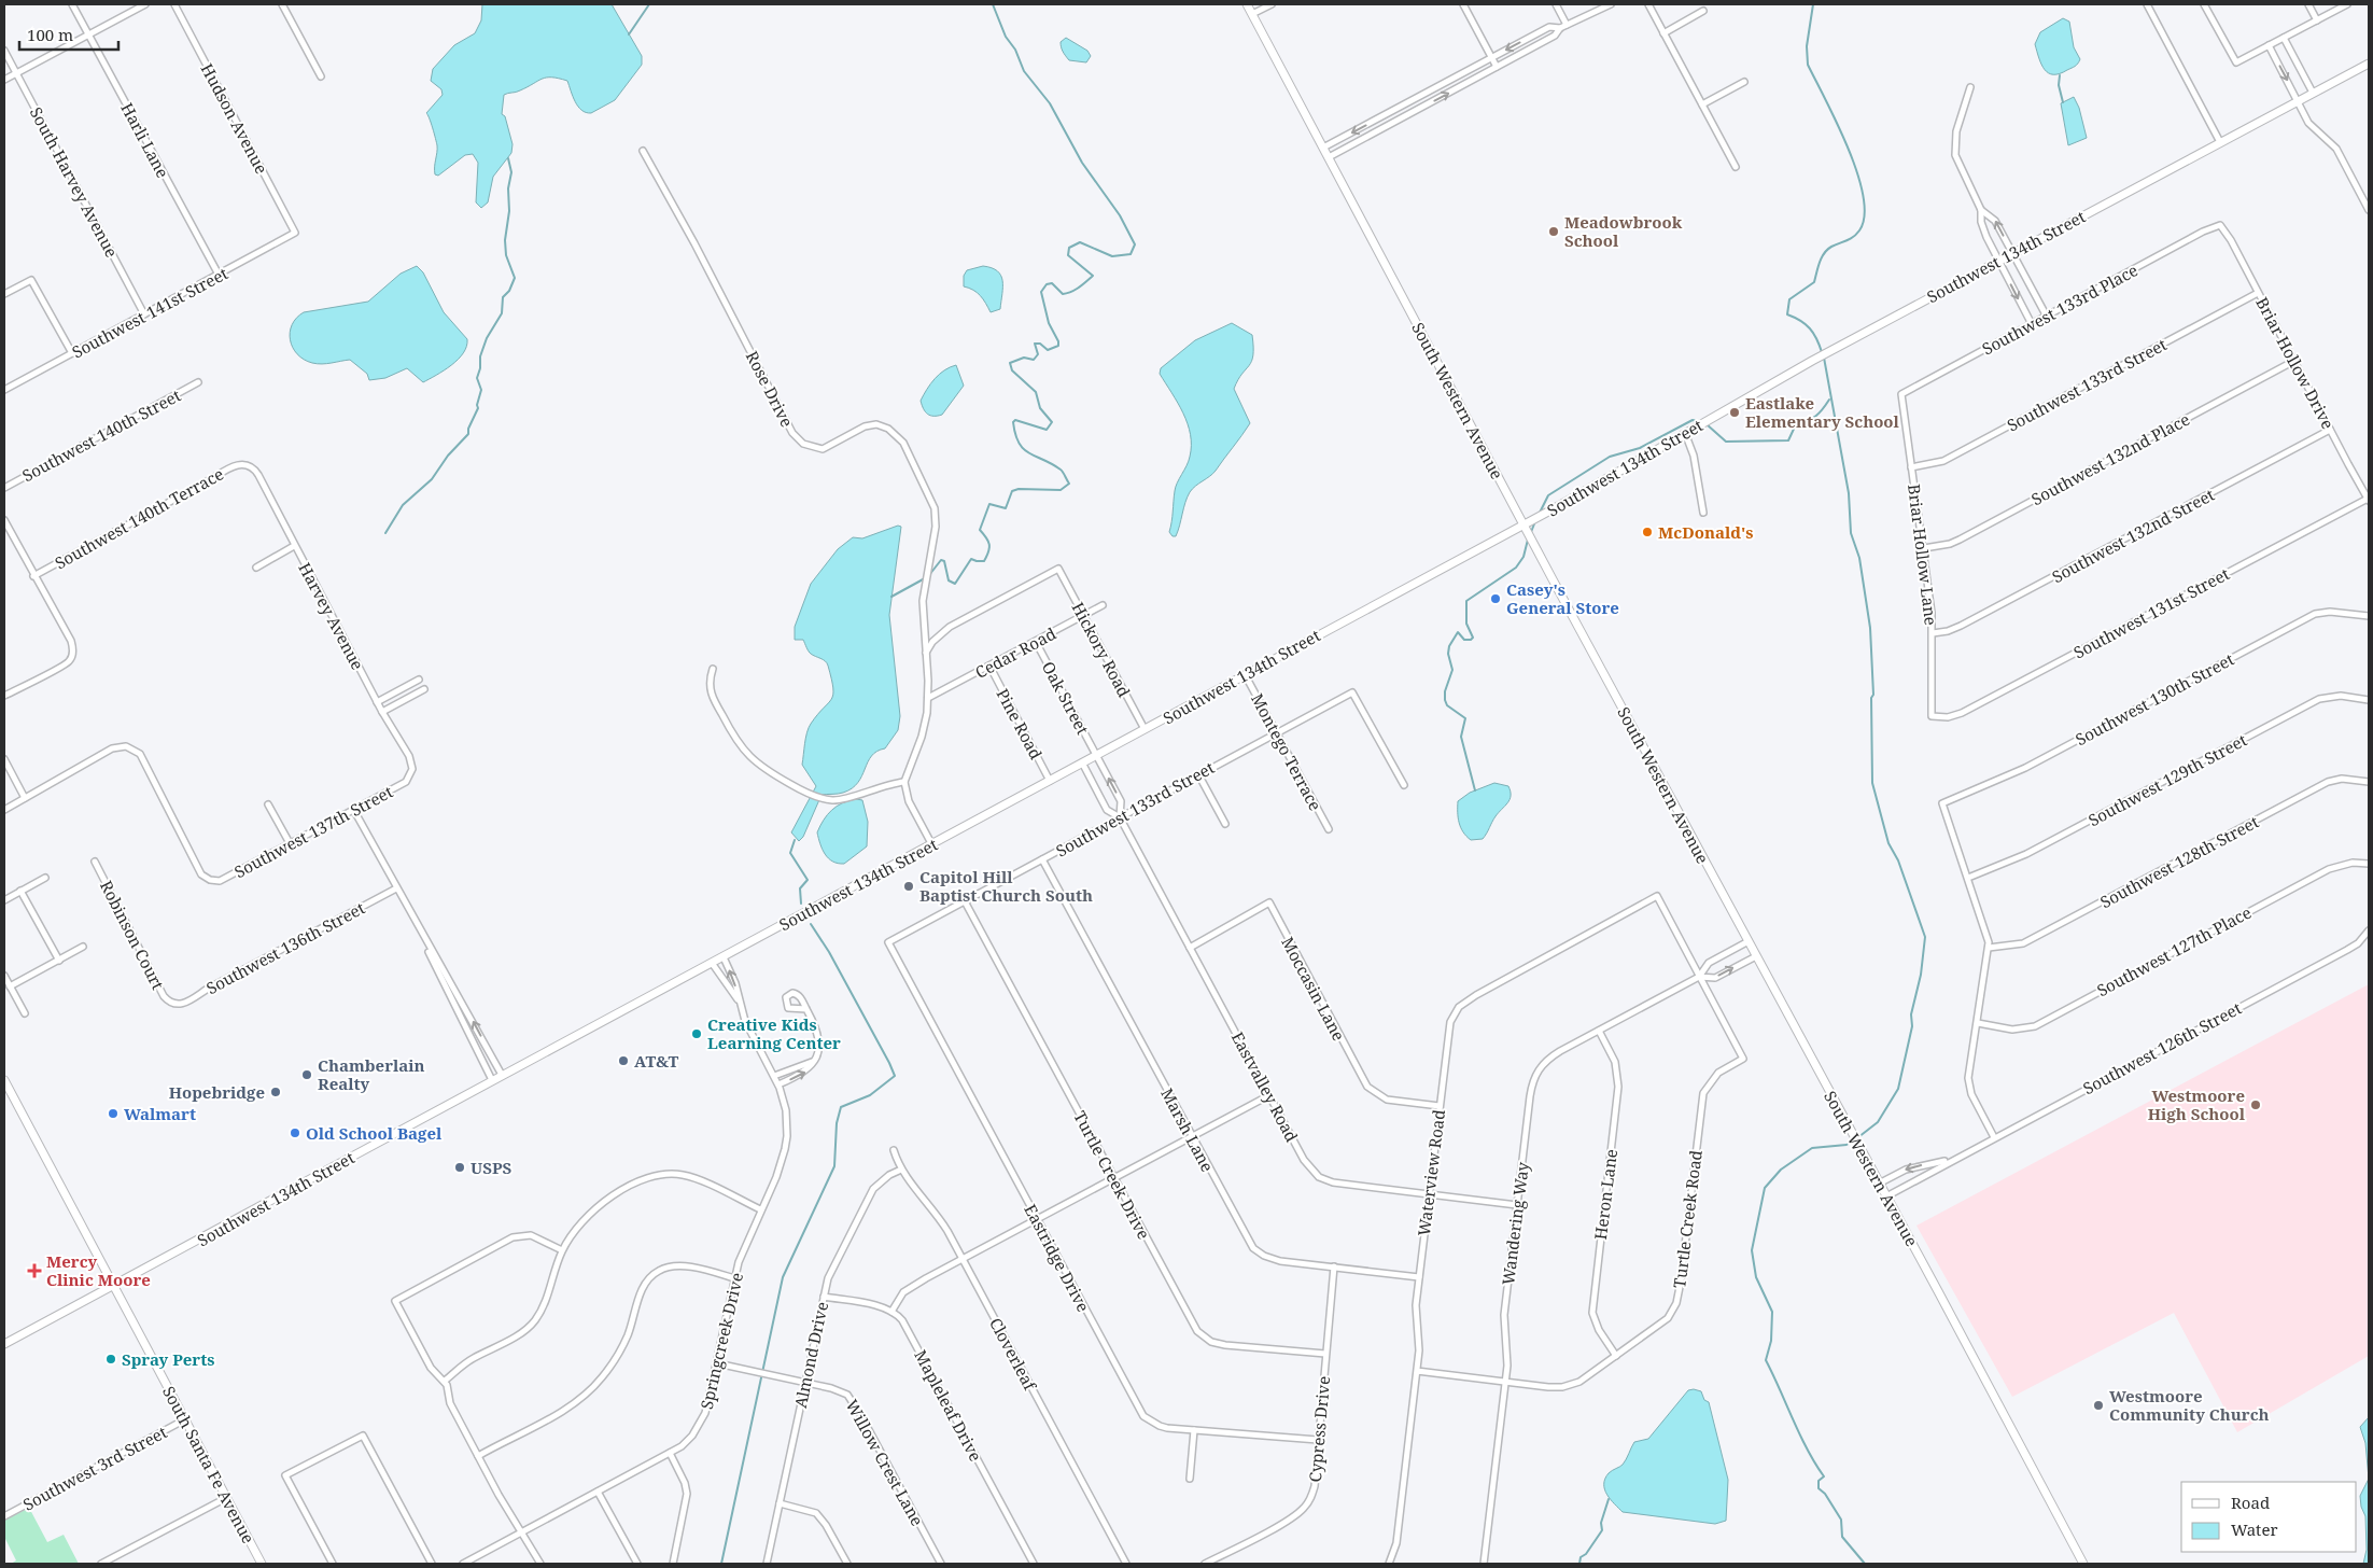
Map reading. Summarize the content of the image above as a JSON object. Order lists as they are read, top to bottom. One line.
{"streets":{"main road":["Southwest 134th Street","South Western Avenue","South Santa Fe Avenue"],"street":["Hudson Avenue","Harli Lane","South Harvey Avenue","Southwest 133rd Place","Southwest 141st Street","Briar Hollow Drive","Southwest 133rd Street","Rose Drive","Southwest 140th Street","Southwest 132nd Place","Southwest 140th Terrace","Southwest 132nd Street","Briar Hollow Lane","Southwest 131st Street","Harvey Avenue","Hickory Road","Cedar Road","Oak Street","Southwest 130th Street","Pine Road","Montego Terrace","Southwest 129th Street","Southwest 137th Street","Southwest 128th Street","Robinson Court","Southwest 136th Street","Southwest 127th Place","Moccasin Lane","Southwest 126th Street","Eastvalley Road","Marsh Lane","Waterview Road","Turtle Creek Drive","Heron Lane","Turtle Creek Road","Wandering Way","Eastridge Drive","Springcreek Drive","Cloverleaf","Almond Drive","Mapleleaf Drive","Cypress Drive","Willow Crest Lane","Southwest 3rd Street"]},"crossings":[["Hudson Avenue","Southwest 141st Street"],["Harli Lane","Southwest 141st Street"],["South Harvey Avenue","Southwest 141st Street"],["Southwest 134th Street","South Western Avenue"],["Southwest 134th Street","Hickory Road"],["Southwest 134th Street","Oak Street"],["Southwest 134th Street","Pine Road"],["Southwest 134th Street","Montego Terrace"],["Southwest 134th Street","Eastvalley Road"],["Southwest 134th Street","Springcreek Drive"],["Southwest 134th Street","South Santa Fe Avenue"],["Southwest 133rd Place","Briar Hollow Drive"],["Southwest 133rd Place","Briar Hollow Lane"],["Briar Hollow Drive","Southwest 133rd Street"],["Briar Hollow Drive","Southwest 132nd Place"],["Briar Hollow Drive","Southwest 132nd Street"],["Briar Hollow Drive","Southwest 131st Street"],["Southwest 133rd Street","Briar Hollow Lane"],["Southwest 133rd Street","Montego Terrace"],["Southwest 133rd Street","Eastvalley Road"],["Southwest 133rd Street","Marsh Lane"],["Southwest 133rd Street","Turtle Creek Drive"],["Southwest 133rd Street","Eastridge Drive"],["Rose Drive","Hickory Road"],["South Western Avenue","Southwest 126th Street"],["South Western Avenue","Wandering Way"],["Southwest 132nd Place","Briar Hollow Lane"],["Southwest 140th Terrace","Harvey Avenue"],["Southwest 132nd Street","Briar Hollow Lane"],["Briar Hollow Lane","Southwest 131st Street"],["Harvey Avenue","Southwest 137th Street"],["Hickory Road","Cedar Road"],["Cedar Road","Oak Street"],["Cedar Road","Pine Road"],["Oak Street","Eastvalley Road"],["Southwest 130th Street","Southwest 129th Street"],["Robinson Court","Southwest 136th Street"],["Moccasin Lane","Eastvalley Road"],["Moccasin Lane","Waterview Road"],["Eastvalley Road","Waterview Road"],["Eastvalley Road","Wandering Way"],["Marsh Lane","Waterview Road"],["Marsh Lane","Cypress Drive"],["Waterview Road","Turtle Creek Road"],["Waterview Road","Wandering Way"],["Turtle Creek Drive","Cypress Drive"],["Heron Lane","Turtle Creek Road"],["Heron Lane","Wandering Way"],["Turtle Creek Road","Wandering Way"],["Eastridge Drive","Cypress Drive"],["Springcreek Drive","Willow Crest Lane"],["Cloverleaf","Almond Drive"],["Almond Drive","Willow Crest Lane"],["South Santa Fe Avenue","Southwest 3rd Street"]],"places":{"other":["Meadowbrook School","Eastlake Elementary School","McDonald's","Casey's General Store","Capitol Hill Baptist Church South","Creative Kids Learning Center","AT&T","Chamberlain Realty","Hopebridge","Westmoore High School","Walmart","Old School Bagel","USPS","Spray Perts","Westmoore Community Church"],"health":["Mercy Clinic Moore"]},"legend":["Road","Water"],"scale_bar":"100 m"}
